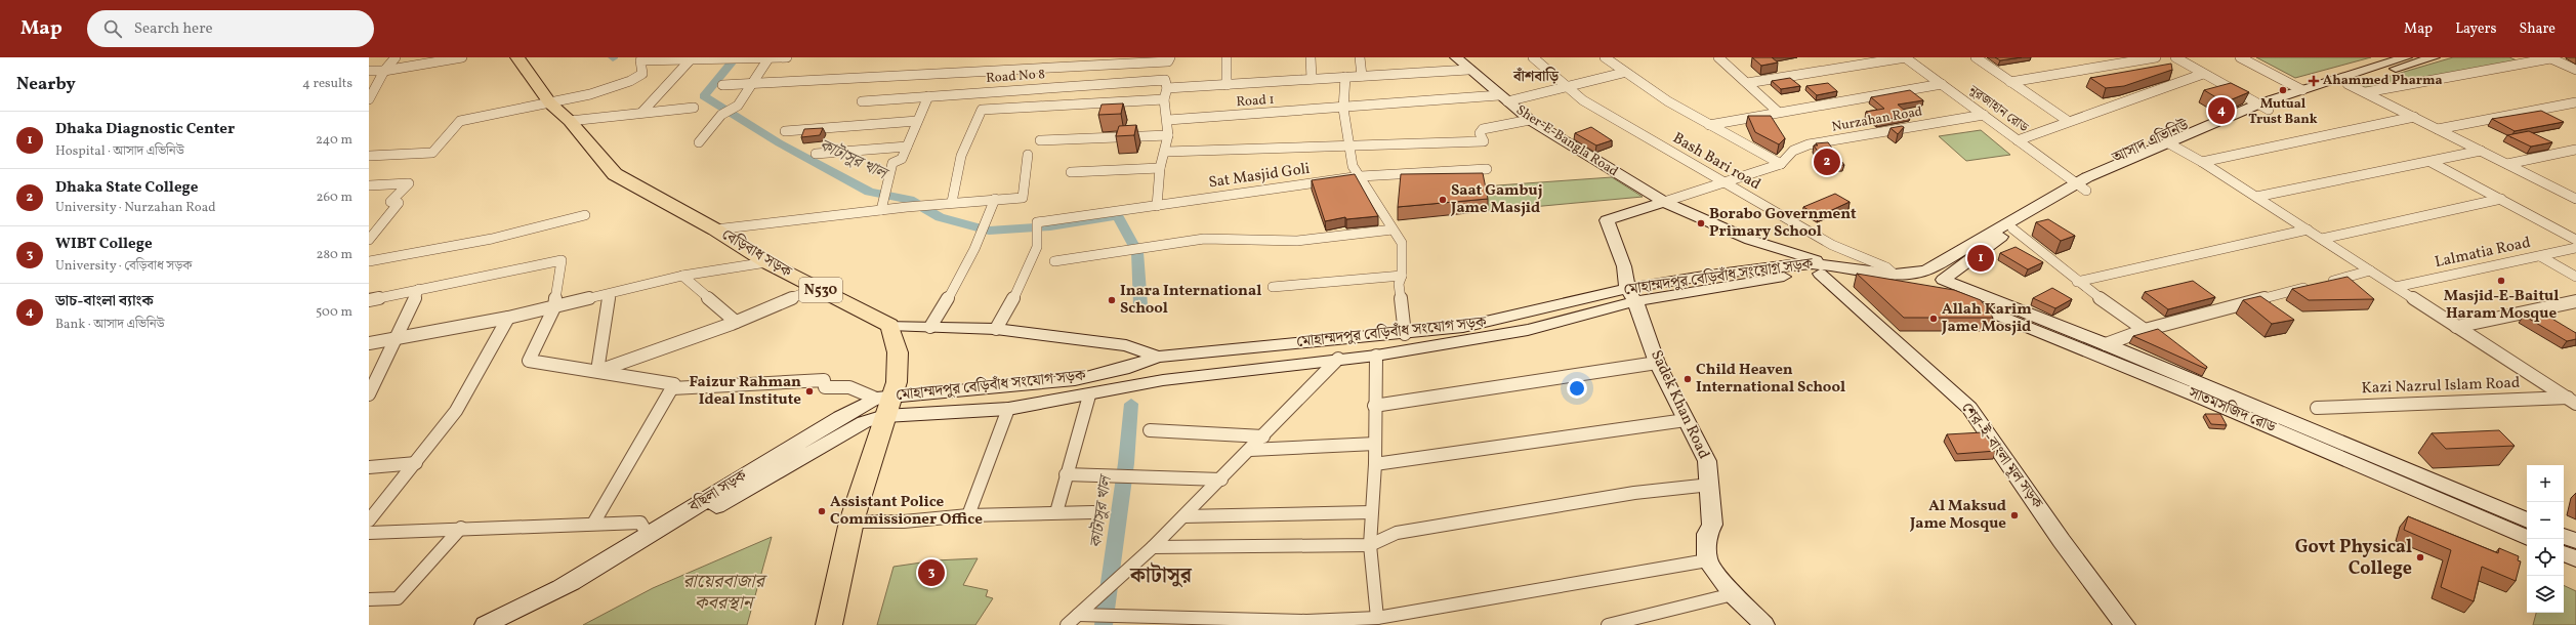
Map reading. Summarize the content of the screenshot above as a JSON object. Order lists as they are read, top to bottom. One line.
{"streets":{"highway":["বেড়িবাধ সড়ক","N530"],"main road":["Sher-E-Bangla Road","আসাদ এভিনিউ","মোহাম্মদপুর বেড়িবাঁধ সংযোগ সড়ক","Sadek Khan Road","সাতমসজিদ রোড","শের-ই-বাংলা মূল সড়ক","বছিলা সড়ক"],"street":["Road No 8","Road 1","নুরজাহান রোড","Nurzahan Road","Bash Bari road","Sat Masjid Goli","Lalmatia Road","Kazi Nazrul Islam Road"]},"crossings":[["Road 1","Sher-E-Bangla Road"],["Road 1","Bash Bari road"],["নুরজাহান রোড","Nurzahan Road"],["নুরজাহান রোড","আসাদ এভিনিউ"],["Sher-E-Bangla Road","মোহাম্মদপুর বেড়িবাঁধ সংযোগ সড়ক"],["Sher-E-Bangla Road","Sadek Khan Road"],["Sher-E-Bangla Road","শের-ই-বাংলা মূল সড়ক"],["আসাদ এভিনিউ","Bash Bari road"],["আসাদ এভিনিউ","মোহাম্মদপুর বেড়িবাঁধ সংযোগ সড়ক"],["আসাদ এভিনিউ","সাতমসজিদ রোড"],["Bash Bari road","মোহাম্মদপুর বেড়িবাঁধ সংযোগ সড়ক"],["Bash Bari road","সাতমসজিদ রোড"],["মোহাম্মদপুর বেড়িবাঁধ সংযোগ সড়ক","Sadek Khan Road"],["মোহাম্মদপুর বেড়িবাঁধ সংযোগ সড়ক","সাতমসজিদ রোড"],["মোহাম্মদপুর বেড়িবাঁধ সংযোগ সড়ক","শের-ই-বাংলা মূল সড়ক"],["মোহাম্মদপুর বেড়িবাঁধ সংযোগ সড়ক","বছিলা সড়ক"]],"districts":["বাঁশবাড়ি","কাটাসুর"],"water":["কাটাসুর খাল"],"parks":["রায়েরবাজার কবরস্থান"],"places":{"health":["Ahammed Pharma"],"other":["Mutual Trust Bank","Saat Gambuj Jame Masjid","Borabo Government Primary School","Masjid-E-Baitul Haram Mosque","Inara International School","Allah Karim Jame Mosjid","Child Heaven International School","Faizur Rahman Ideal Institute","Assistant Police Commissioner Office","Al Maksud Jame Mosque","Govt Physical College"]},"page":{"header":"Map","search":"Search here","nav":["Map","Layers","Share"],"heading":["Nearby","4 results"],"pins":["4","2","1","3"],"list":[{"mark":"1","name":"Dhaka Diagnostic Center","note":"Hospital · আসাদ এভিনিউ","value":"240 m"},{"mark":"2","name":"Dhaka State College","note":"University · Nurzahan Road","value":"260 m"},{"mark":"3","name":"WIBT College","note":"University · বেড়িবাধ সড়ক","value":"280 m"},{"mark":"4","name":"ডাচ-বাংলা ব্যাংক","note":"Bank · আসাদ এভিনিউ","value":"500 m"}],"map_buttons":["+","−"]}}
